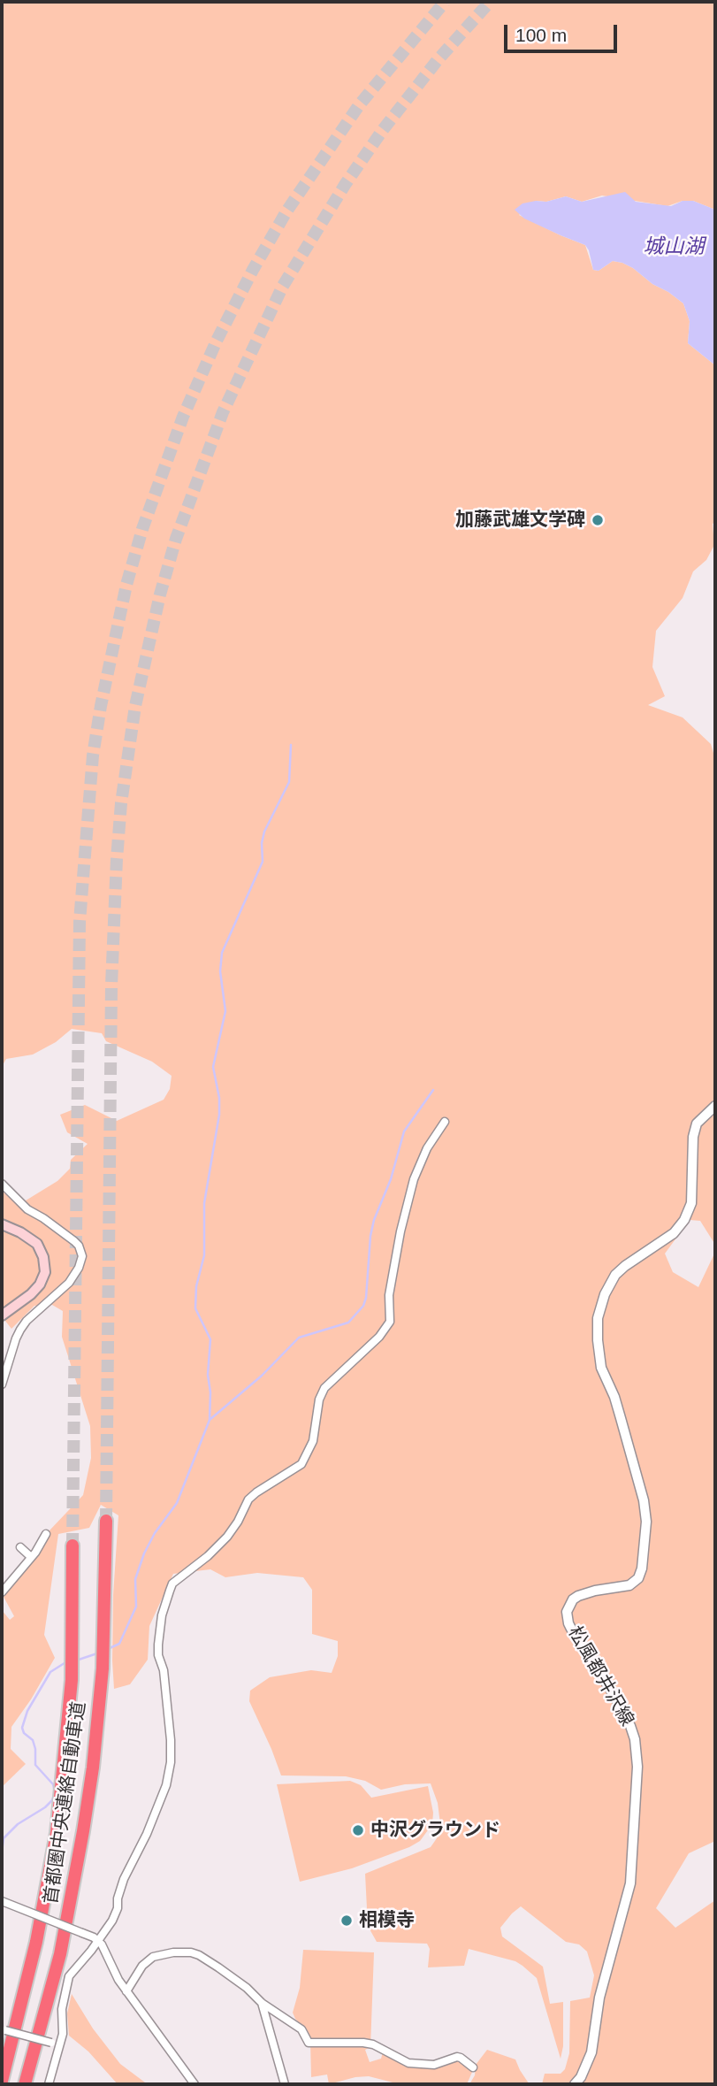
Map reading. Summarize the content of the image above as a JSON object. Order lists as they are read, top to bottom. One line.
{"streets":{"highway":["首都圏中央連絡自動車道"],"street":["松風都井沢線"]},"water":["城山湖"],"places":["加藤武雄文学碑","中沢グラウンド","相模寺"],"scale_bar":"100 m"}
